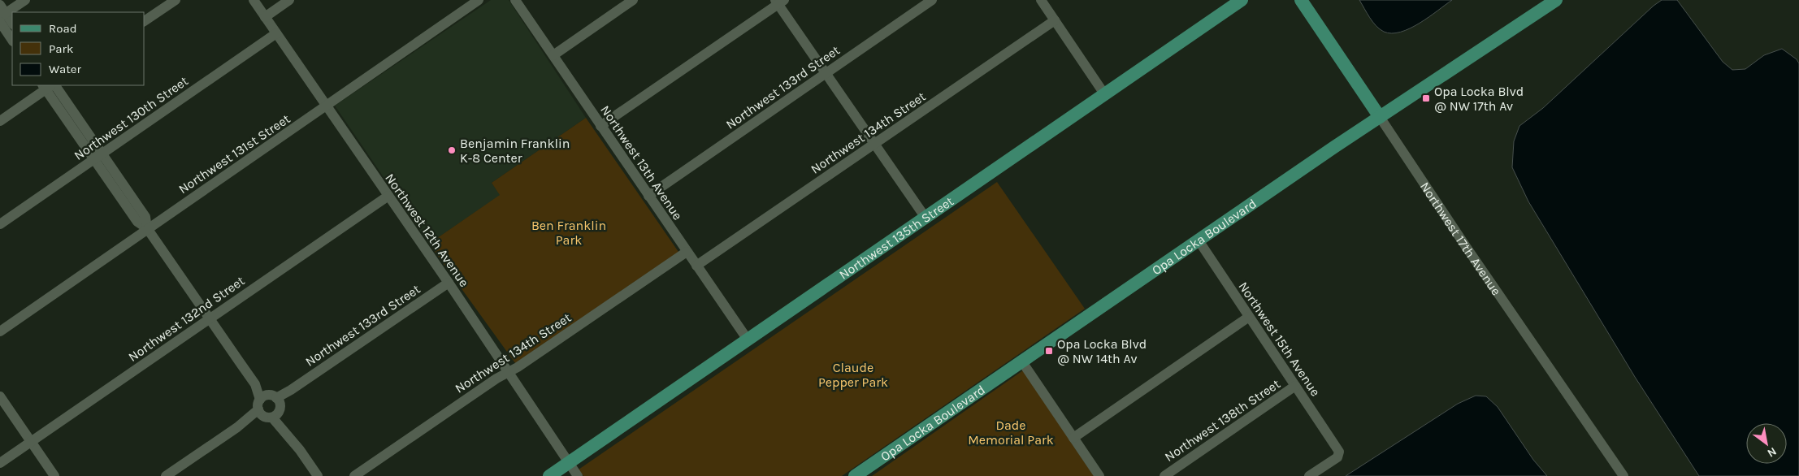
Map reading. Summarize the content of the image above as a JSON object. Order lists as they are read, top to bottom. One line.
{"streets":{"main road":["Opa Locka Boulevard","Northwest 135th Street","Northwest 17th Avenue"],"street":["Northwest 133rd Street","Northwest 130th Street","Northwest 134th Street","Northwest 131st Street","Northwest 13th Avenue","Northwest 12th Avenue","Northwest 132nd Street","Northwest 15th Avenue","Northwest 138th Street"]},"crossings":[["Northwest 133rd Street","Northwest 13th Avenue"],["Northwest 133rd Street","Northwest 12th Avenue"],["Northwest 130th Street","Northwest 12th Avenue"],["Northwest 134th Street","Northwest 13th Avenue"],["Northwest 134th Street","Northwest 12th Avenue"],["Northwest 131st Street","Northwest 12th Avenue"],["Northwest 13th Avenue","Northwest 135th Street"],["Northwest 12th Avenue","Northwest 135th Street"],["Northwest 12th Avenue","Northwest 132nd Street"],["Opa Locka Boulevard","Northwest 17th Avenue"],["Opa Locka Boulevard","Northwest 15th Avenue"],["Northwest 15th Avenue","Northwest 138th Street"]],"parks":["Ben Franklin Park","Claude Pepper Park","Dade Memorial Park"],"places":{"transit":["Opa Locka Blvd @ NW 17th Av","Opa Locka Blvd @ NW 14th Av"],"other":["Benjamin Franklin K-8 Center"]},"legend":["Road","Park","Water"],"north":"bottom right"}
